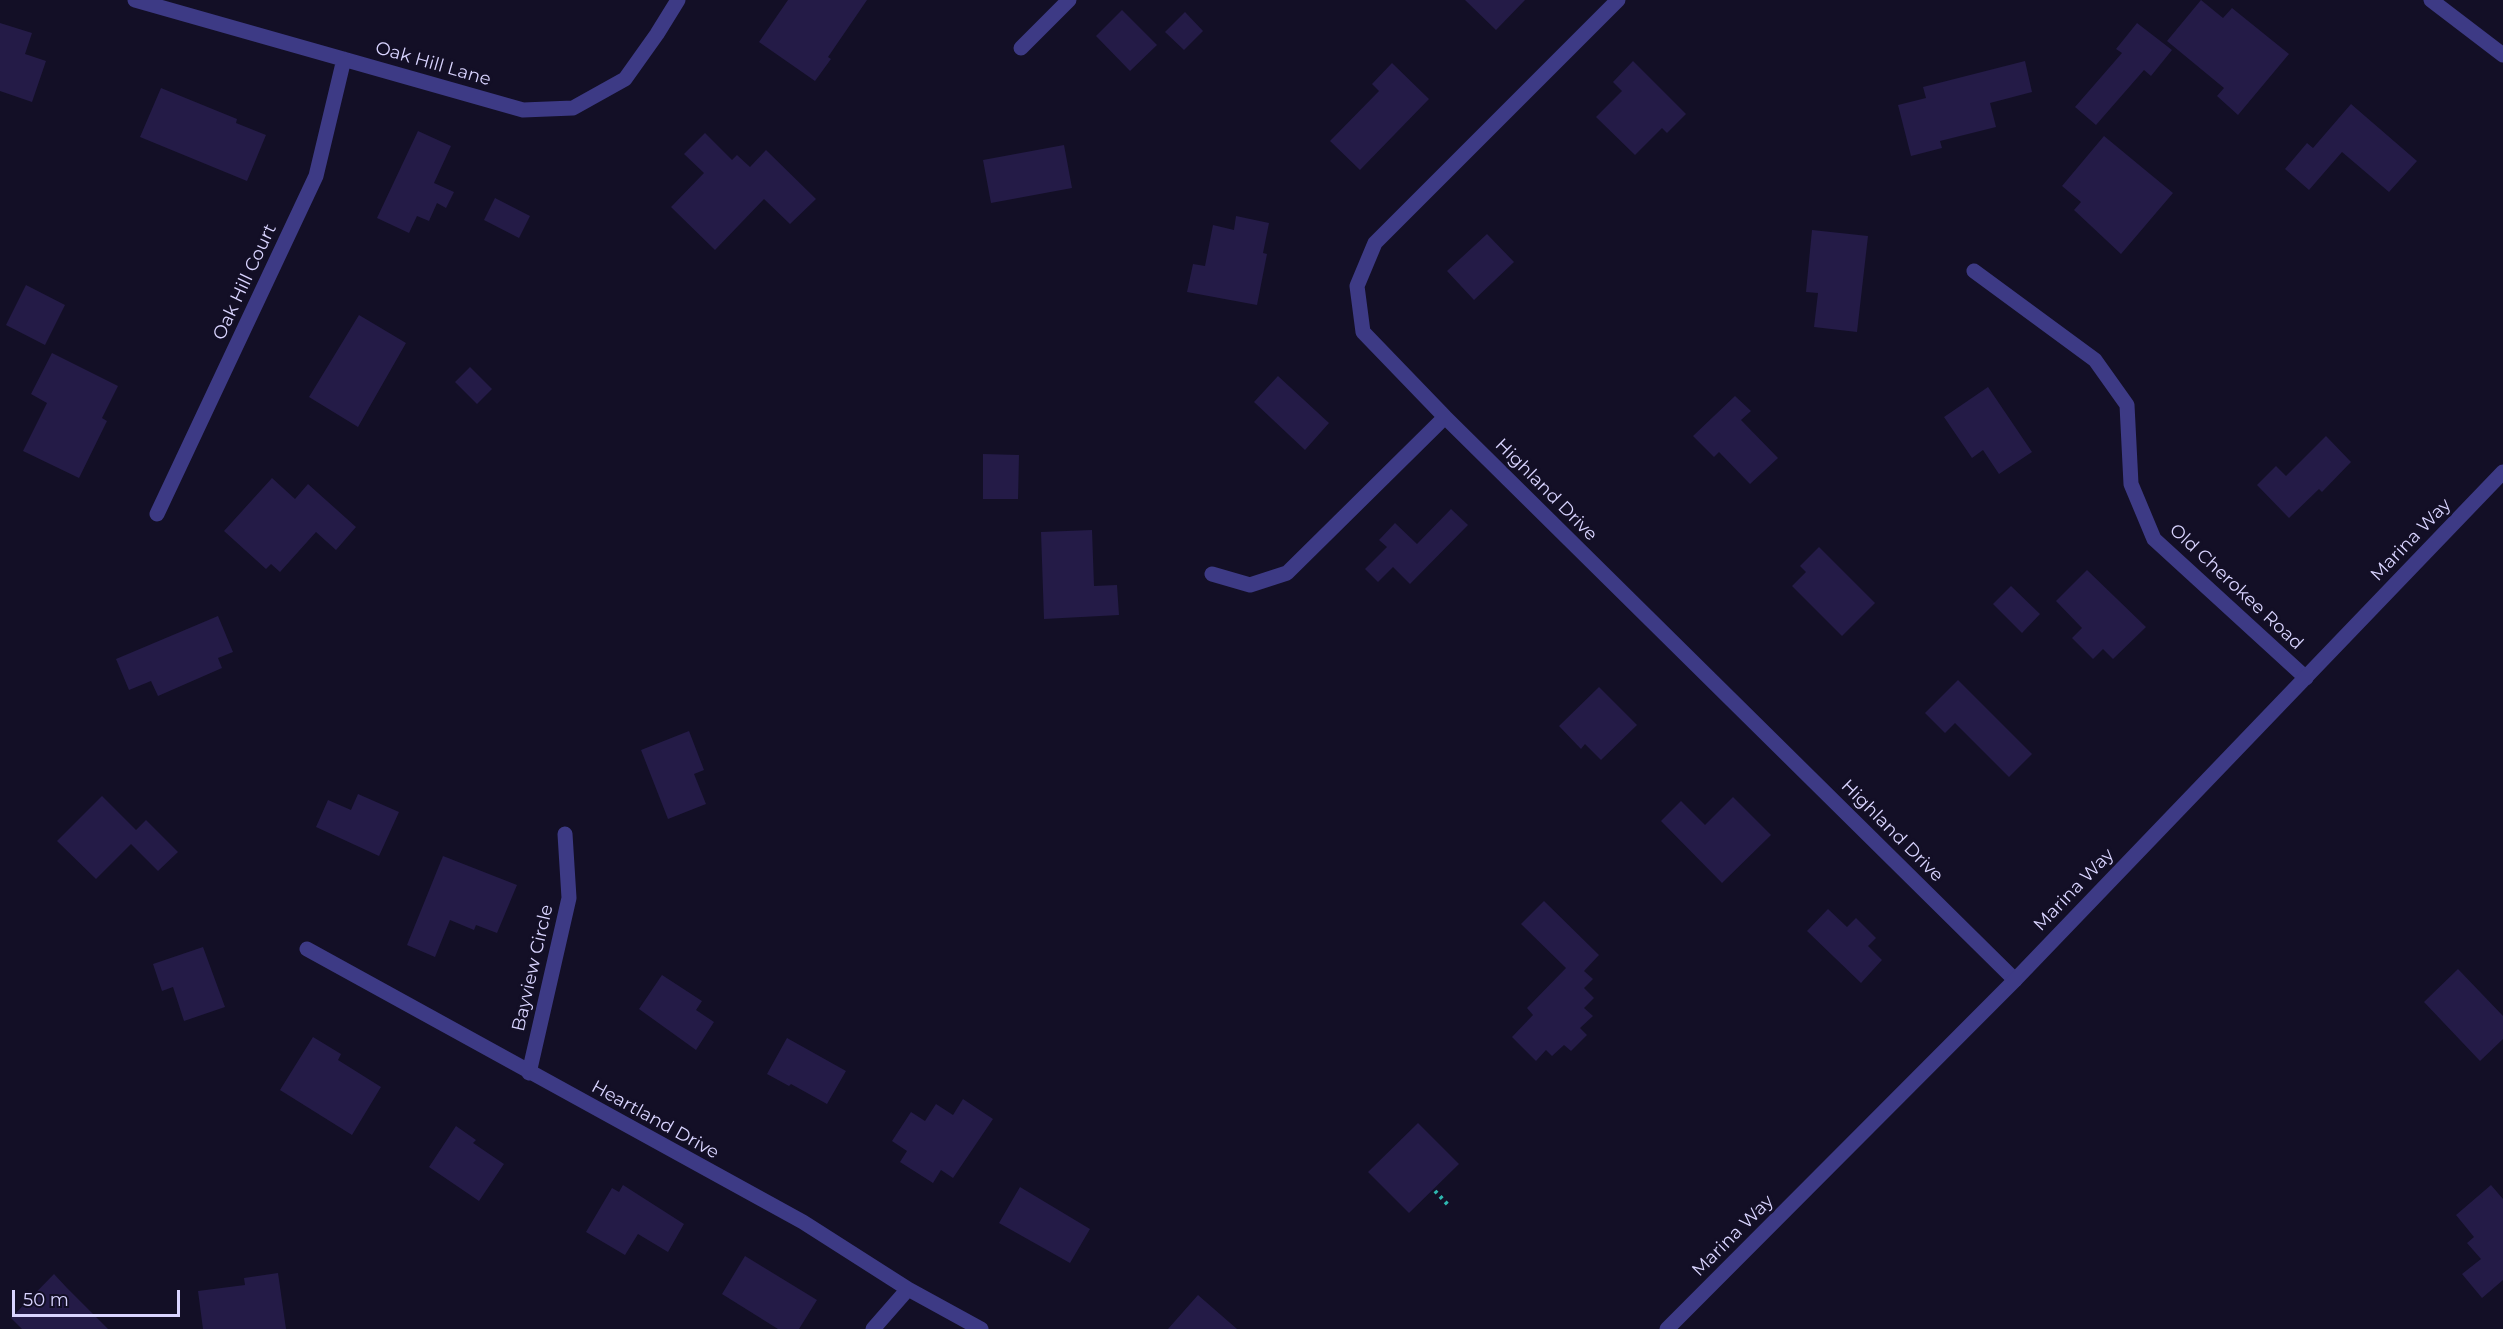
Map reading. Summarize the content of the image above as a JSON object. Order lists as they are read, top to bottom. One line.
{"streets":{"street":["Oak Hill Lane","Oak Hill Court","Highland Drive","Marina Way","Old Cherokee Road","Bayview Circle","Heartland Drive"]},"crossings":[["Oak Hill Lane","Oak Hill Court"],["Highland Drive","Marina Way"],["Marina Way","Old Cherokee Road"],["Bayview Circle","Heartland Drive"]],"scale_bar":"50 m"}
